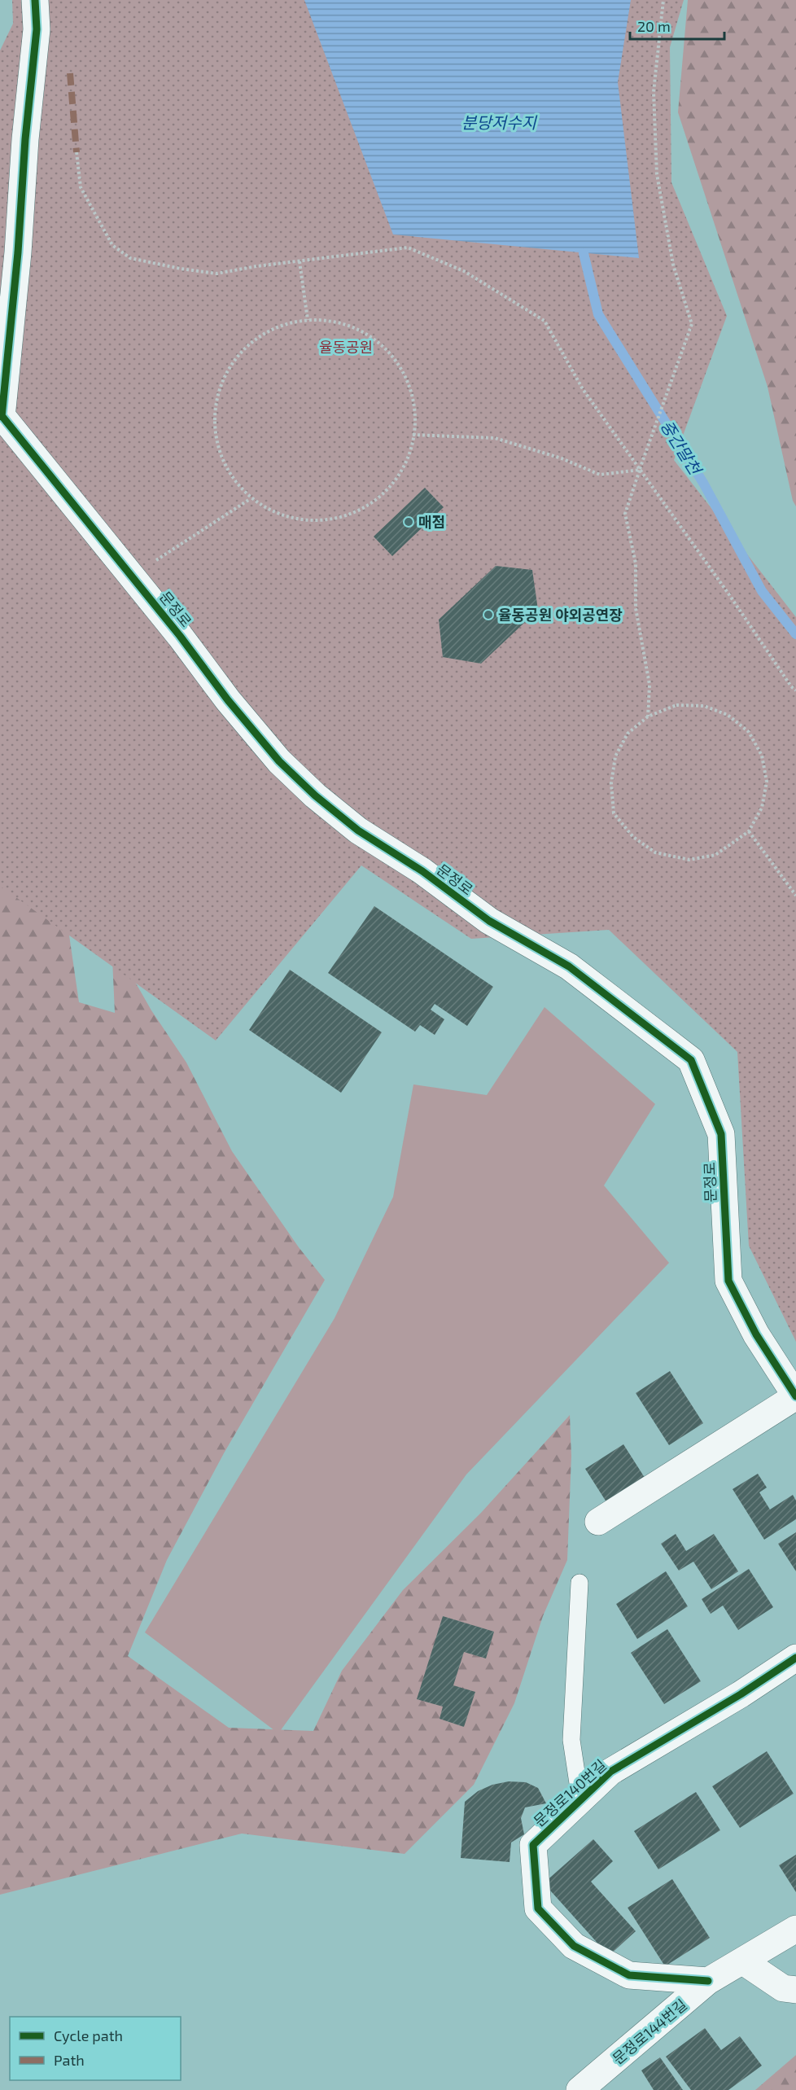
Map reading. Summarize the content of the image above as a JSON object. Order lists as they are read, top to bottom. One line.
{"streets":{"street":["문정로","문정로140번길","문정로144번길"]},"crossings":[["문정로140번길","문정로144번길"]],"water":["분당저수지","중간말천"],"parks":["율동공원"],"places":["매점","율동공원 야외공연장"],"legend":["Cycle path","Path"],"scale_bar":"20 m"}
